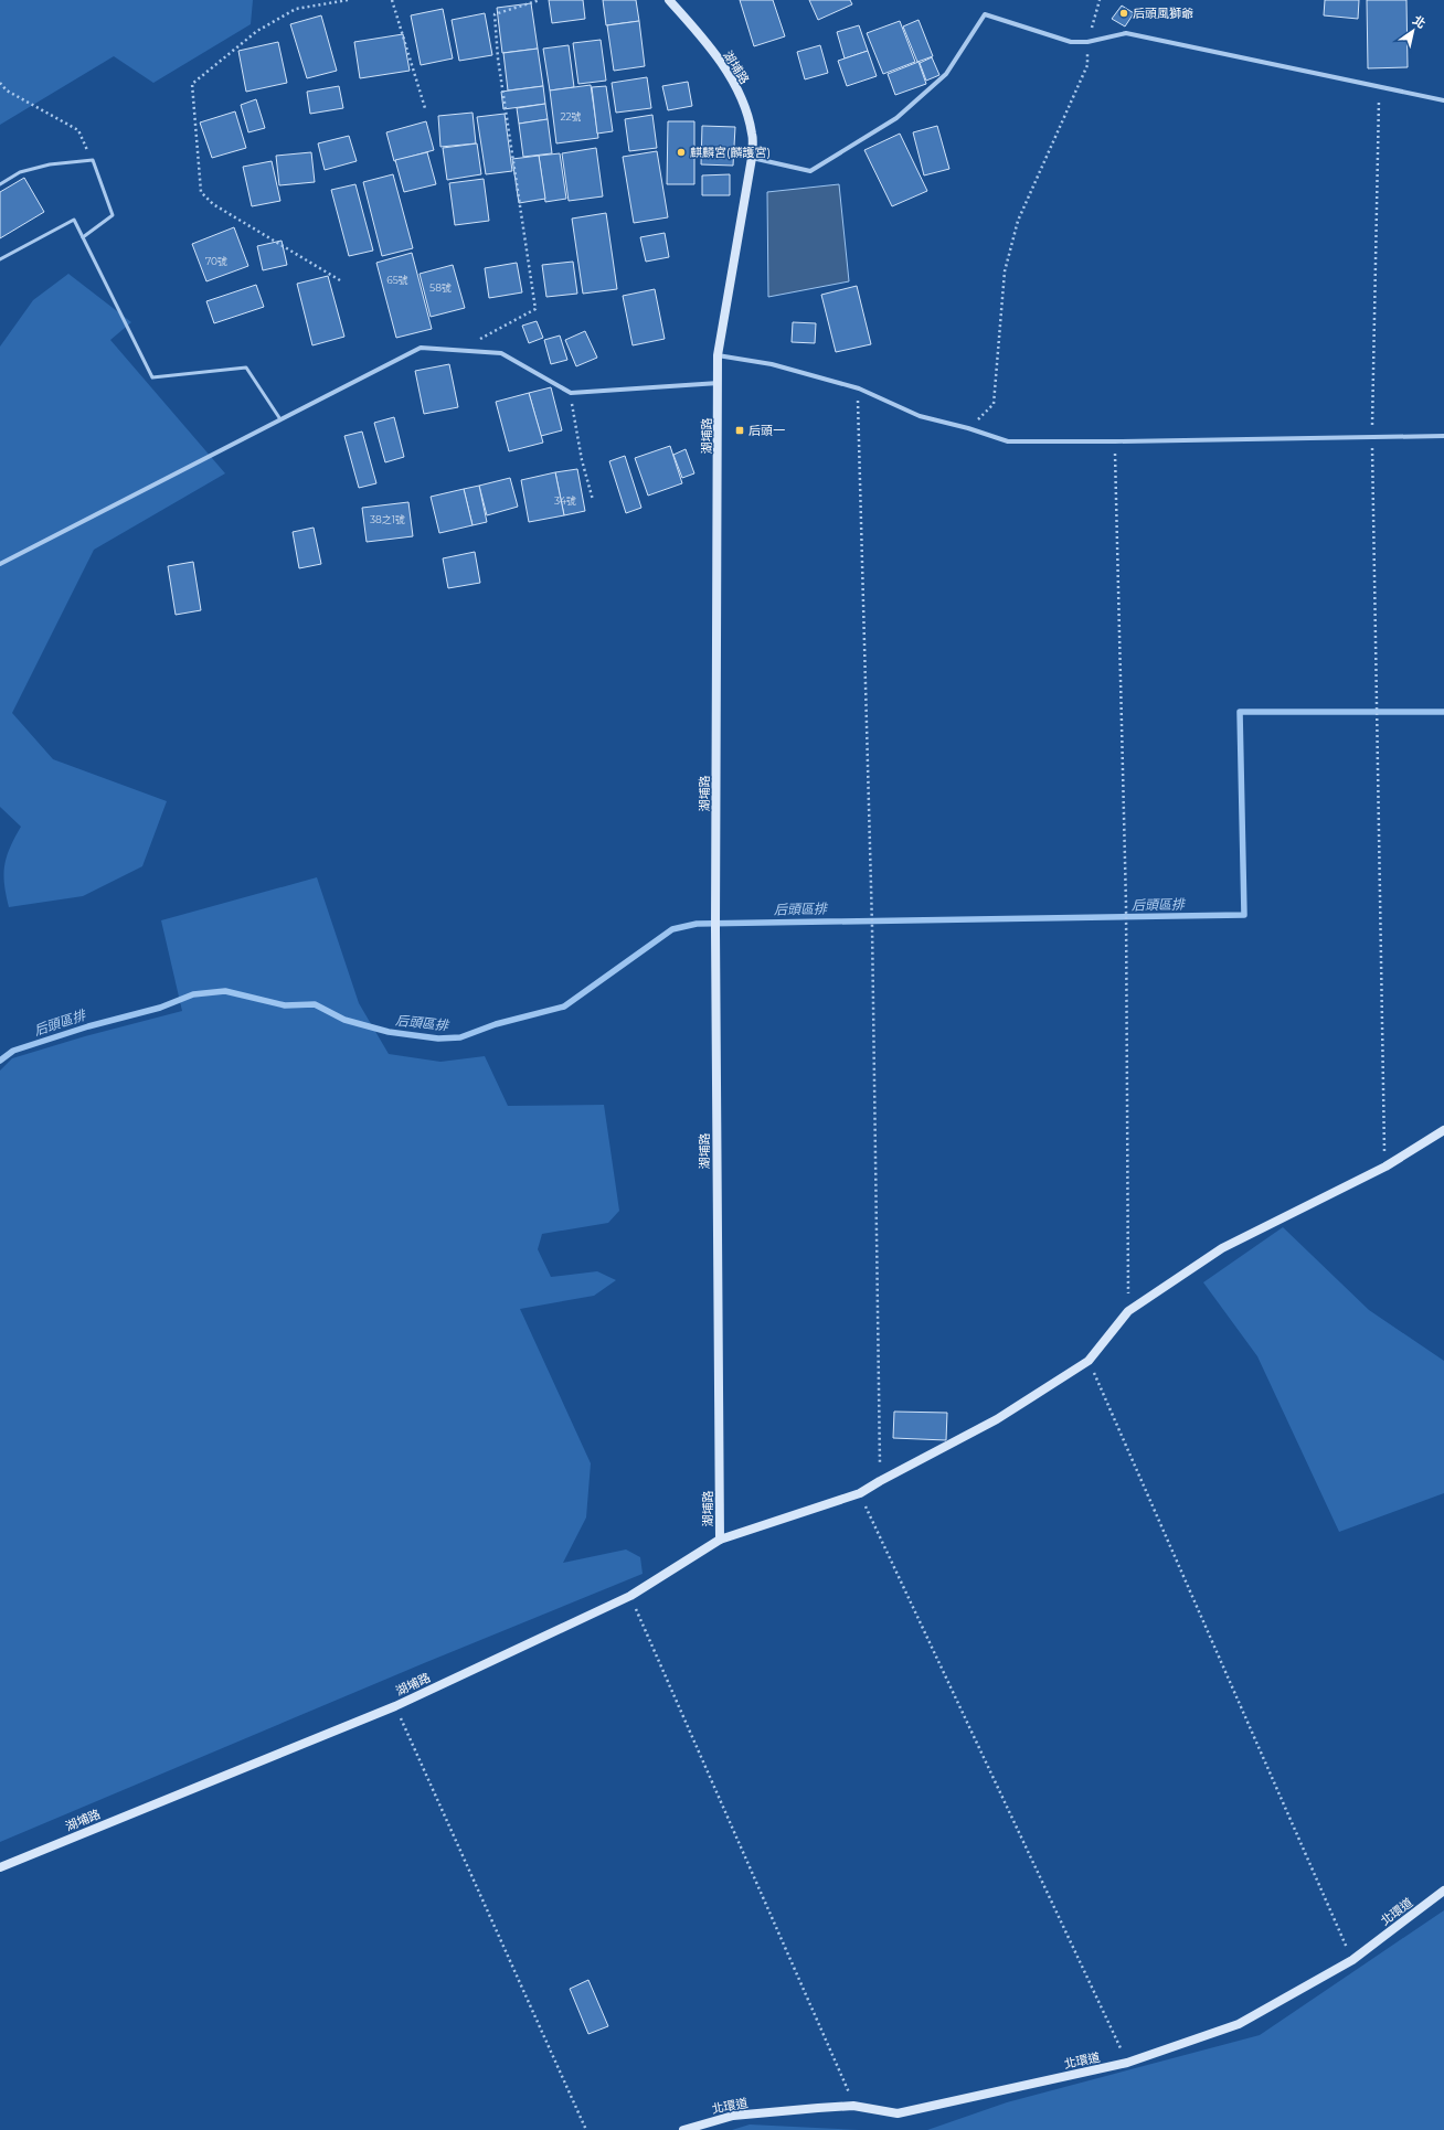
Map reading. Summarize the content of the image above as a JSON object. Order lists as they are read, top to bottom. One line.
{"streets":{"main road":["湖埔路","北環道"]},"water":["后頭區排"],"places":{"other":["后頭風獅爺","麒麟宮(麟護宮)"],"transit":["后頭一"]},"house_numbers":["22號","70號","65號","58號","34號","38之1號"],"north":"top right"}
